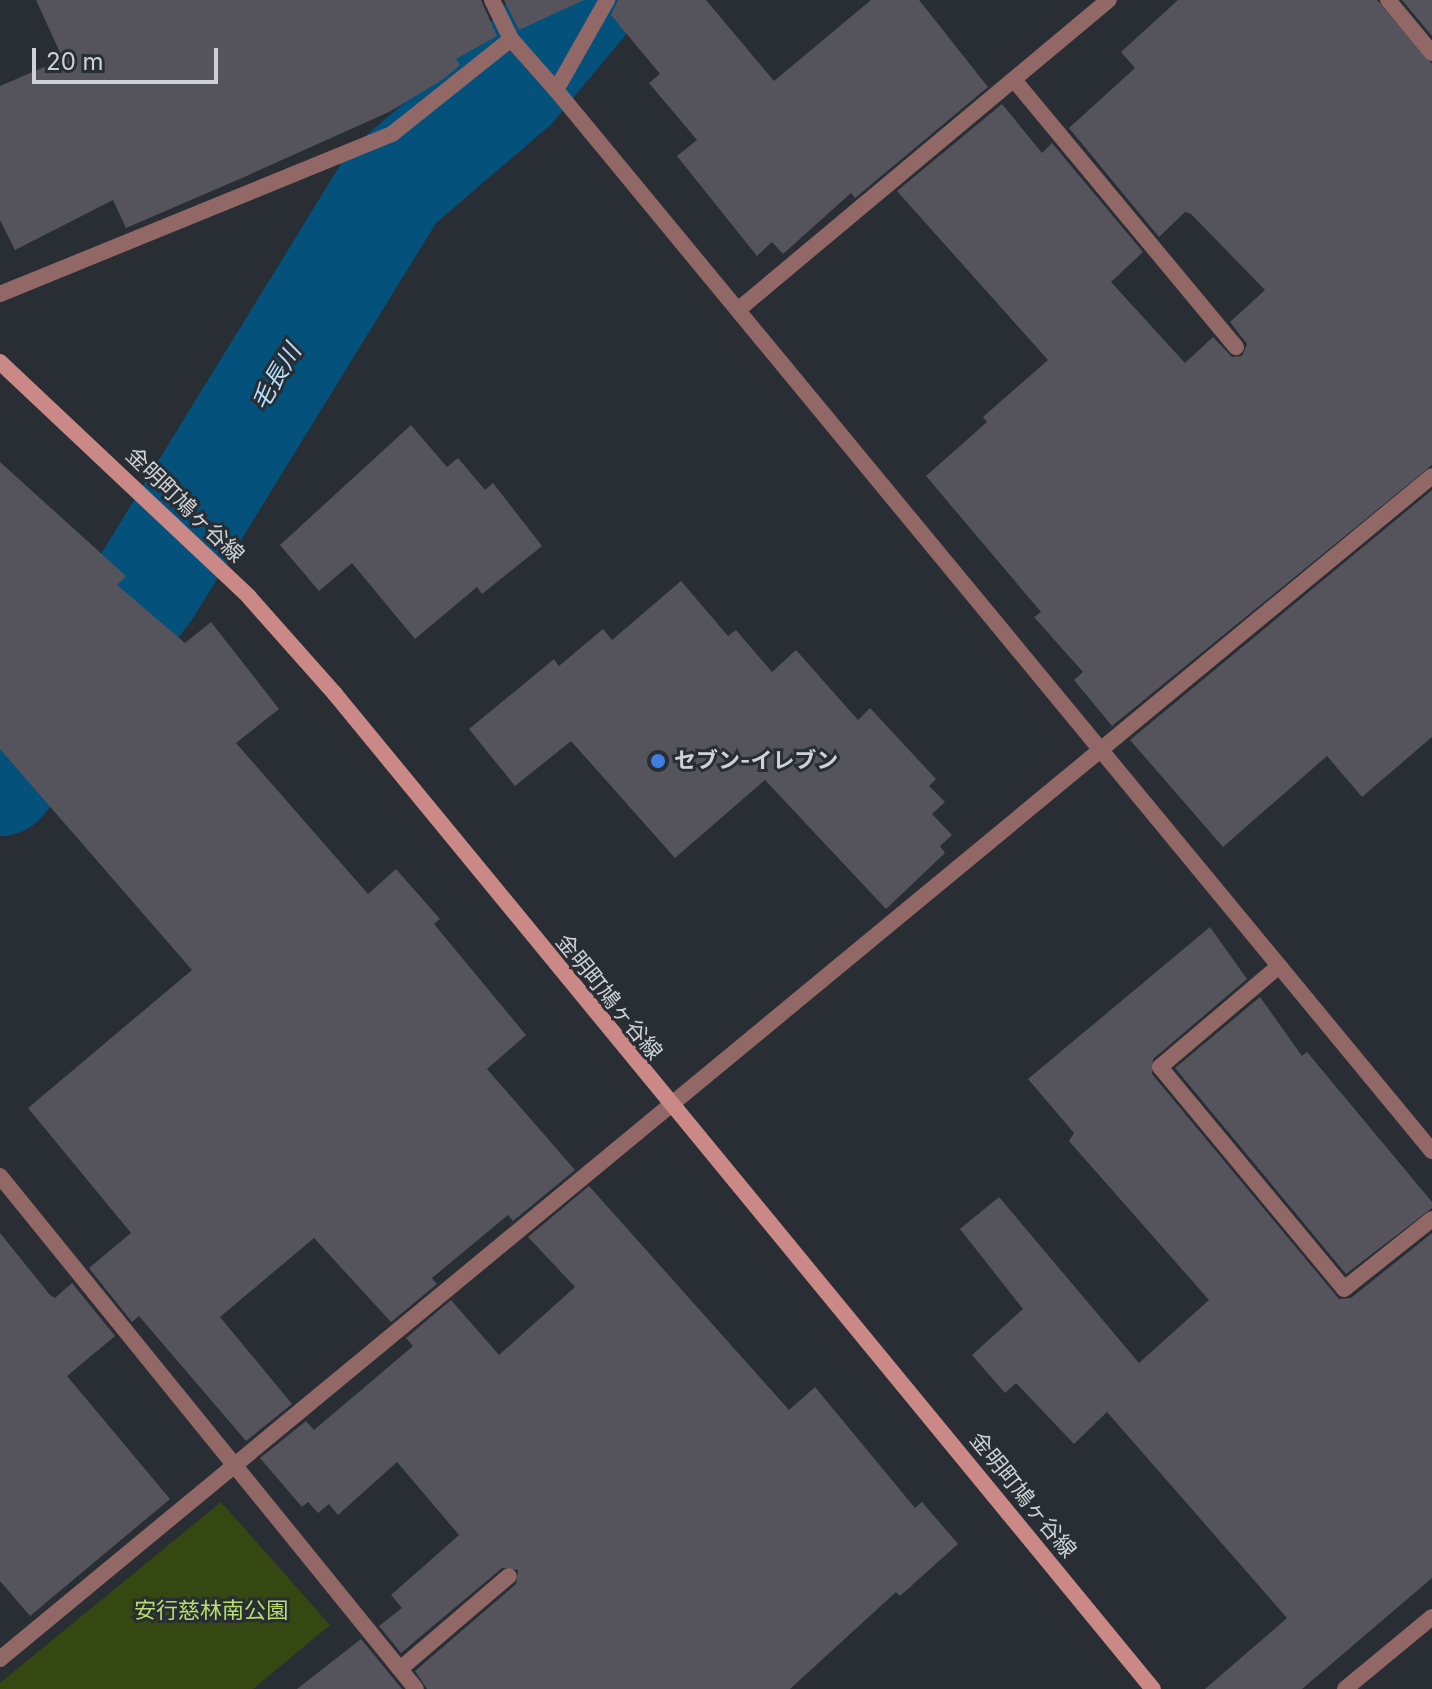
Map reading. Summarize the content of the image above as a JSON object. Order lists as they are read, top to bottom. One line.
{"streets":{"main road":["金明町鳩ヶ谷線"]},"water":["毛長川"],"parks":["安行慈林南公園"],"places":["セブン-イレブン"],"scale_bar":"20 m"}
